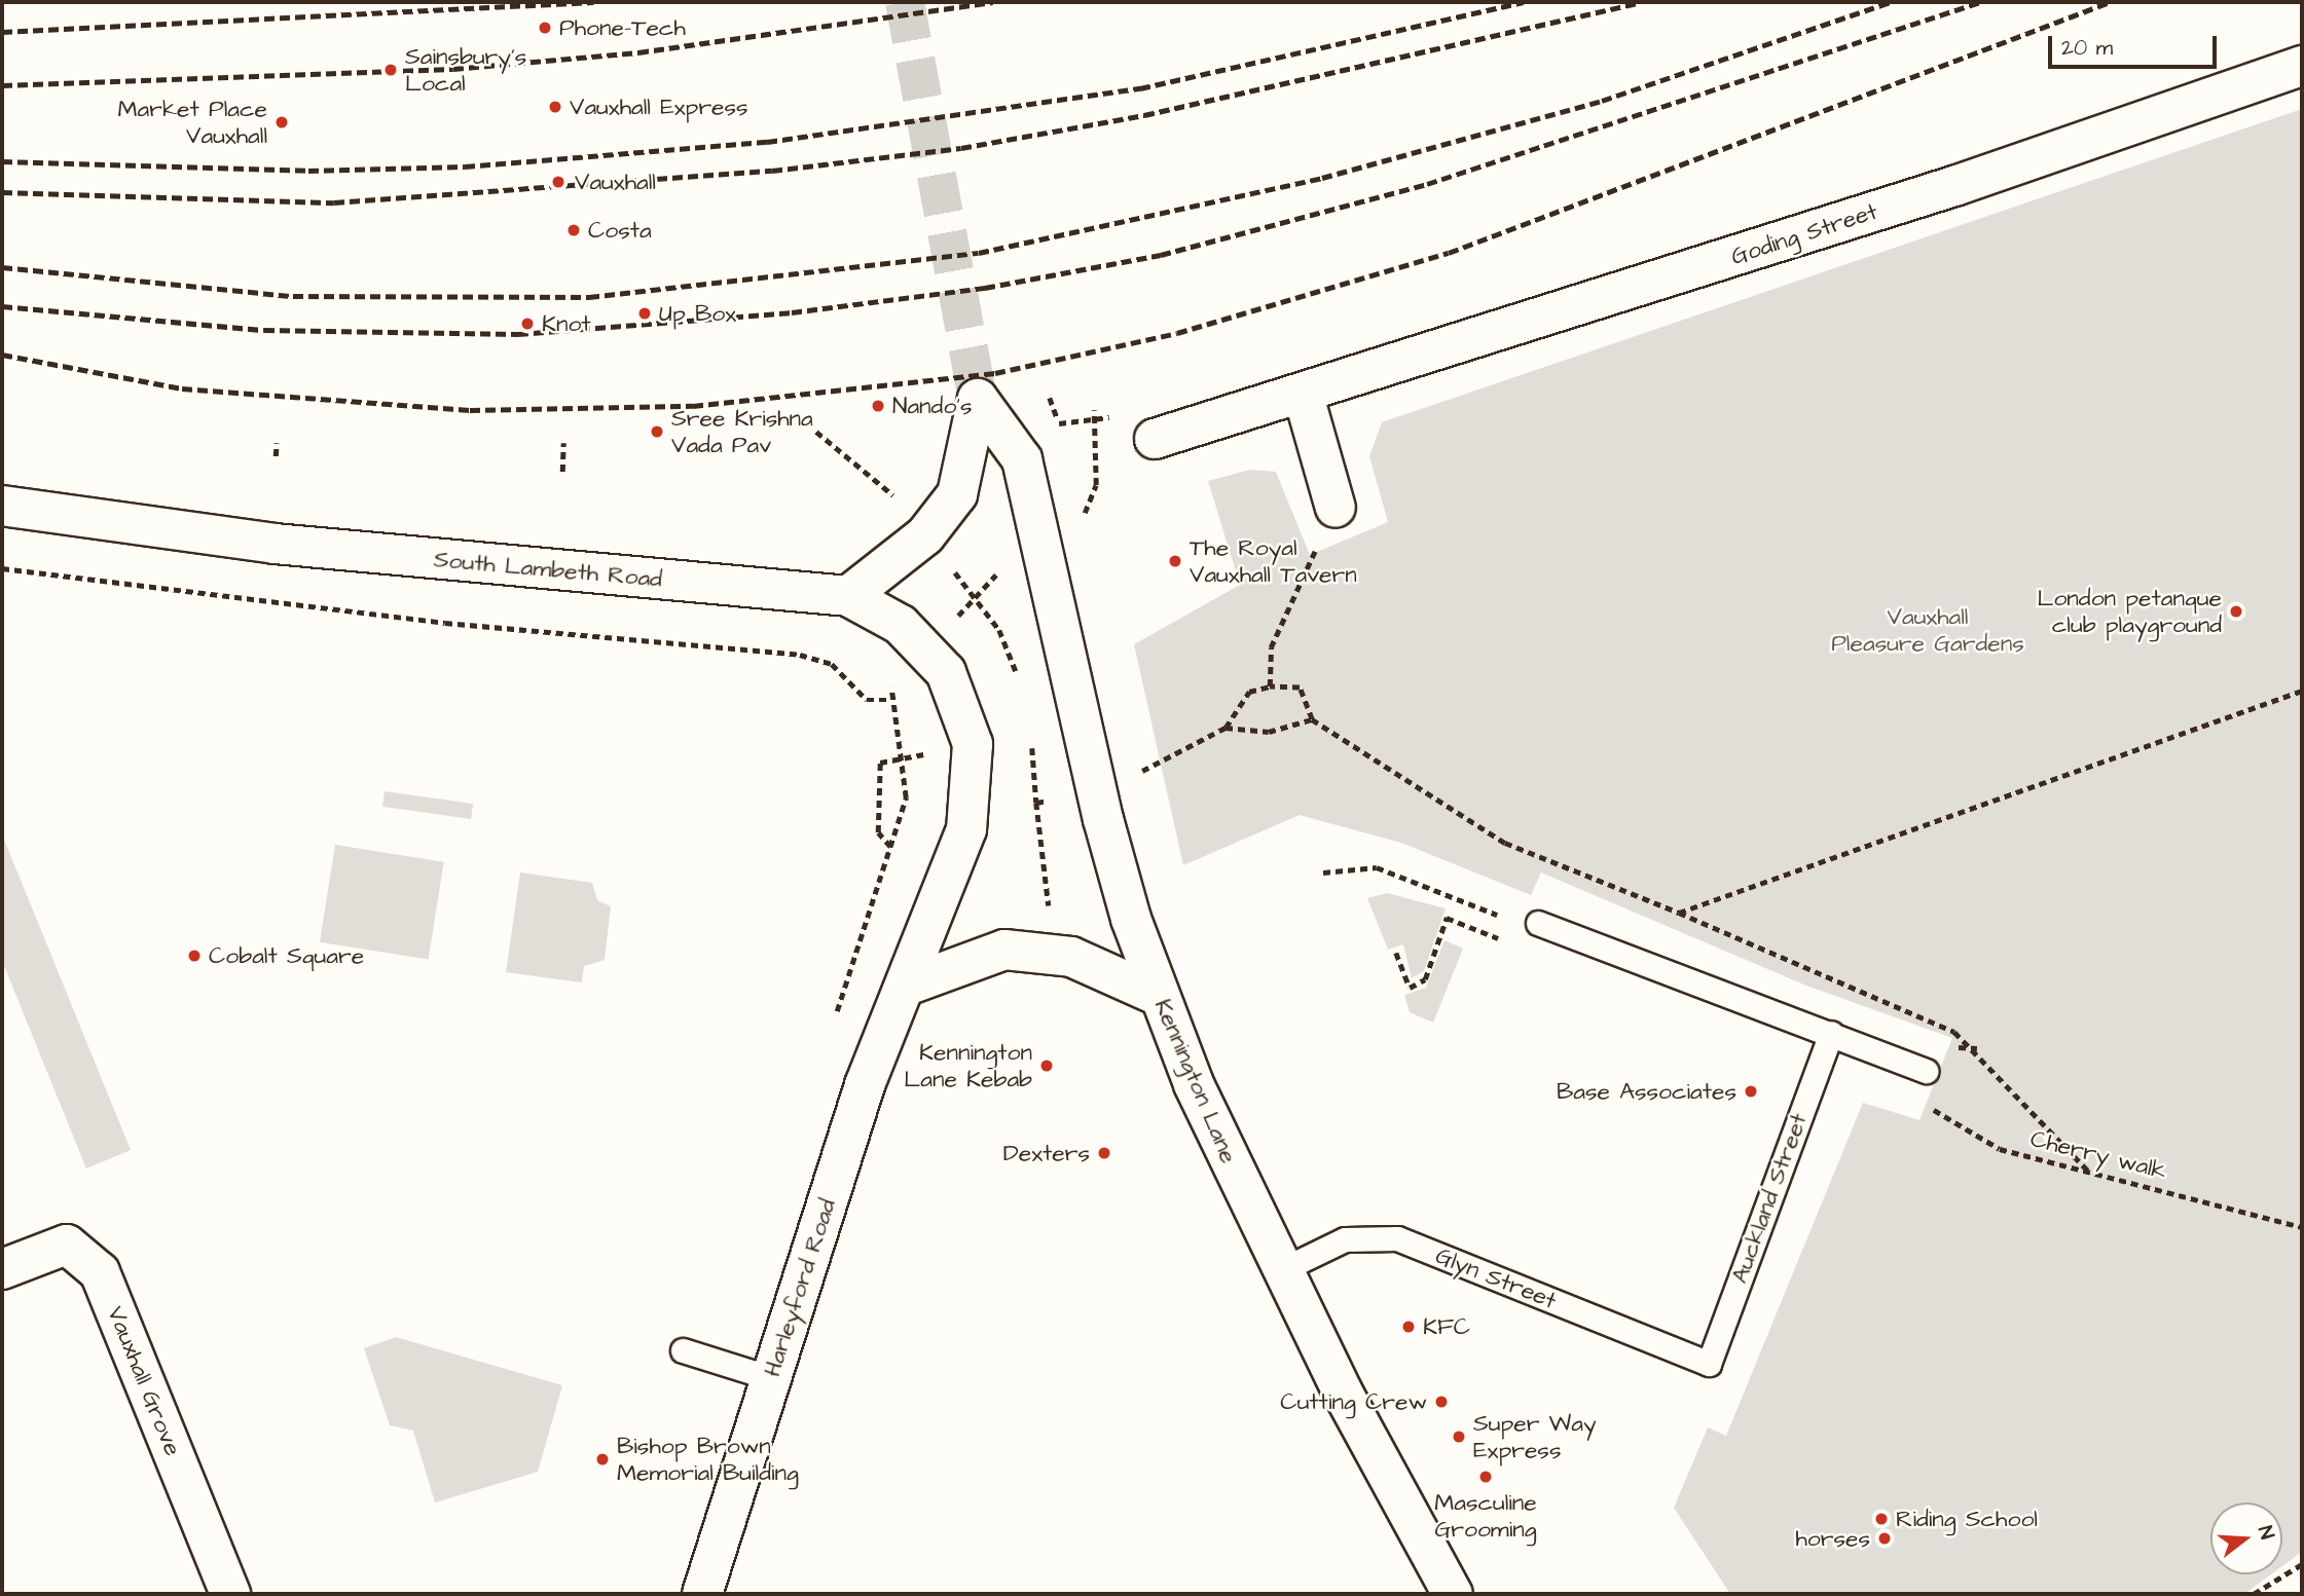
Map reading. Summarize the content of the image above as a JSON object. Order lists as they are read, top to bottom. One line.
{"streets":{"main road":["Goding Street","South Lambeth Road","Kennington Lane","Harleyford Road","Vauxhall Grove"],"lane":["Auckland Street","Glyn Street"],"path":["Cherry walk"]},"crossings":[["South Lambeth Road","Kennington Lane"],["South Lambeth Road","Harleyford Road"],["Kennington Lane","Glyn Street"],["Kennington Lane","Harleyford Road"],["Auckland Street","Glyn Street"]],"parks":["Vauxhall Pleasure Gardens"],"places":["Phone-Tech","Sainsbury's Local","Vauxhall Express","Market Place Vauxhall","Vauxhall","Costa","Up Box","Knot","Nando's","Sree Krishna Vada Pav","The Royal Vauxhall Tavern","London petanque club playground","Cobalt Square","Kennington Lane Kebab","Base Associates","Dexters","KFC","Cutting Crew","Super Way Express","Bishop Brown Memorial Building","Masculine Grooming","Riding School","horses"],"scale_bar":"20 m","north":"right"}
